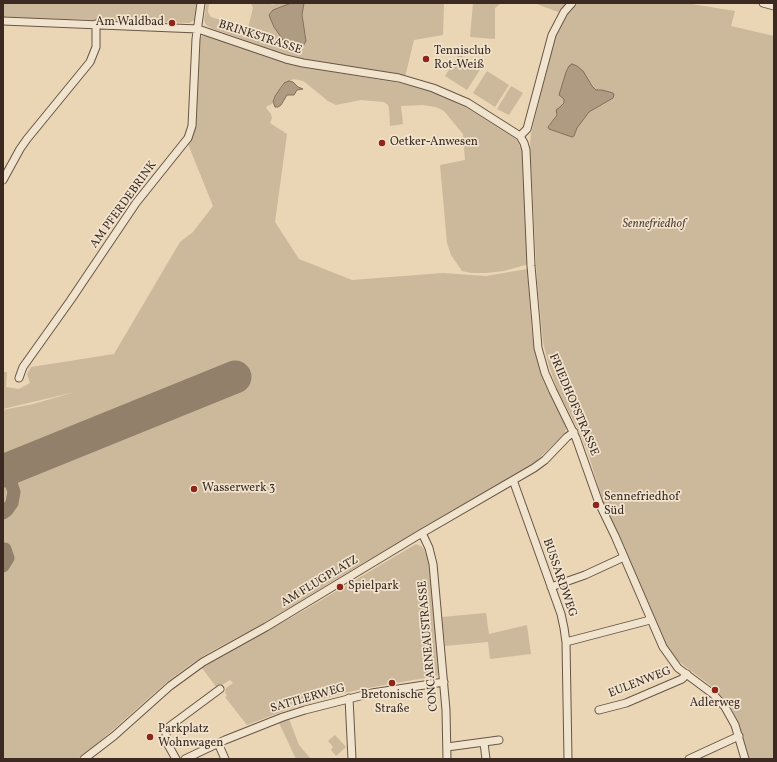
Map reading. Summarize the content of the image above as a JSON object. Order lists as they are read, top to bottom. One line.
{"streets":{"street":["BRINKSTRASSE","AM PFERDEBRINK","FRIEDHOFSTRASSE","BUSSARDWEG","AM FLUGPLATZ","CONCARNEAUSTRASSE","EULENWEG","SATTLERWEG"]},"crossings":[["BRINKSTRASSE","AM PFERDEBRINK"],["BRINKSTRASSE","FRIEDHOFSTRASSE"],["FRIEDHOFSTRASSE","AM FLUGPLATZ"],["FRIEDHOFSTRASSE","EULENWEG"],["BUSSARDWEG","AM FLUGPLATZ"],["AM FLUGPLATZ","CONCARNEAUSTRASSE"],["CONCARNEAUSTRASSE","SATTLERWEG"]],"parks":["Sennefriedhof"],"places":["Am Waldbad","Tennisclub Rot-Weiß","Oetker-Anwesen","Wasserwerk 3","Sennefriedhof Süd","Spielpark","Bretonische Straße","Adlerweg","Parkplatz Wohnwagen"]}
